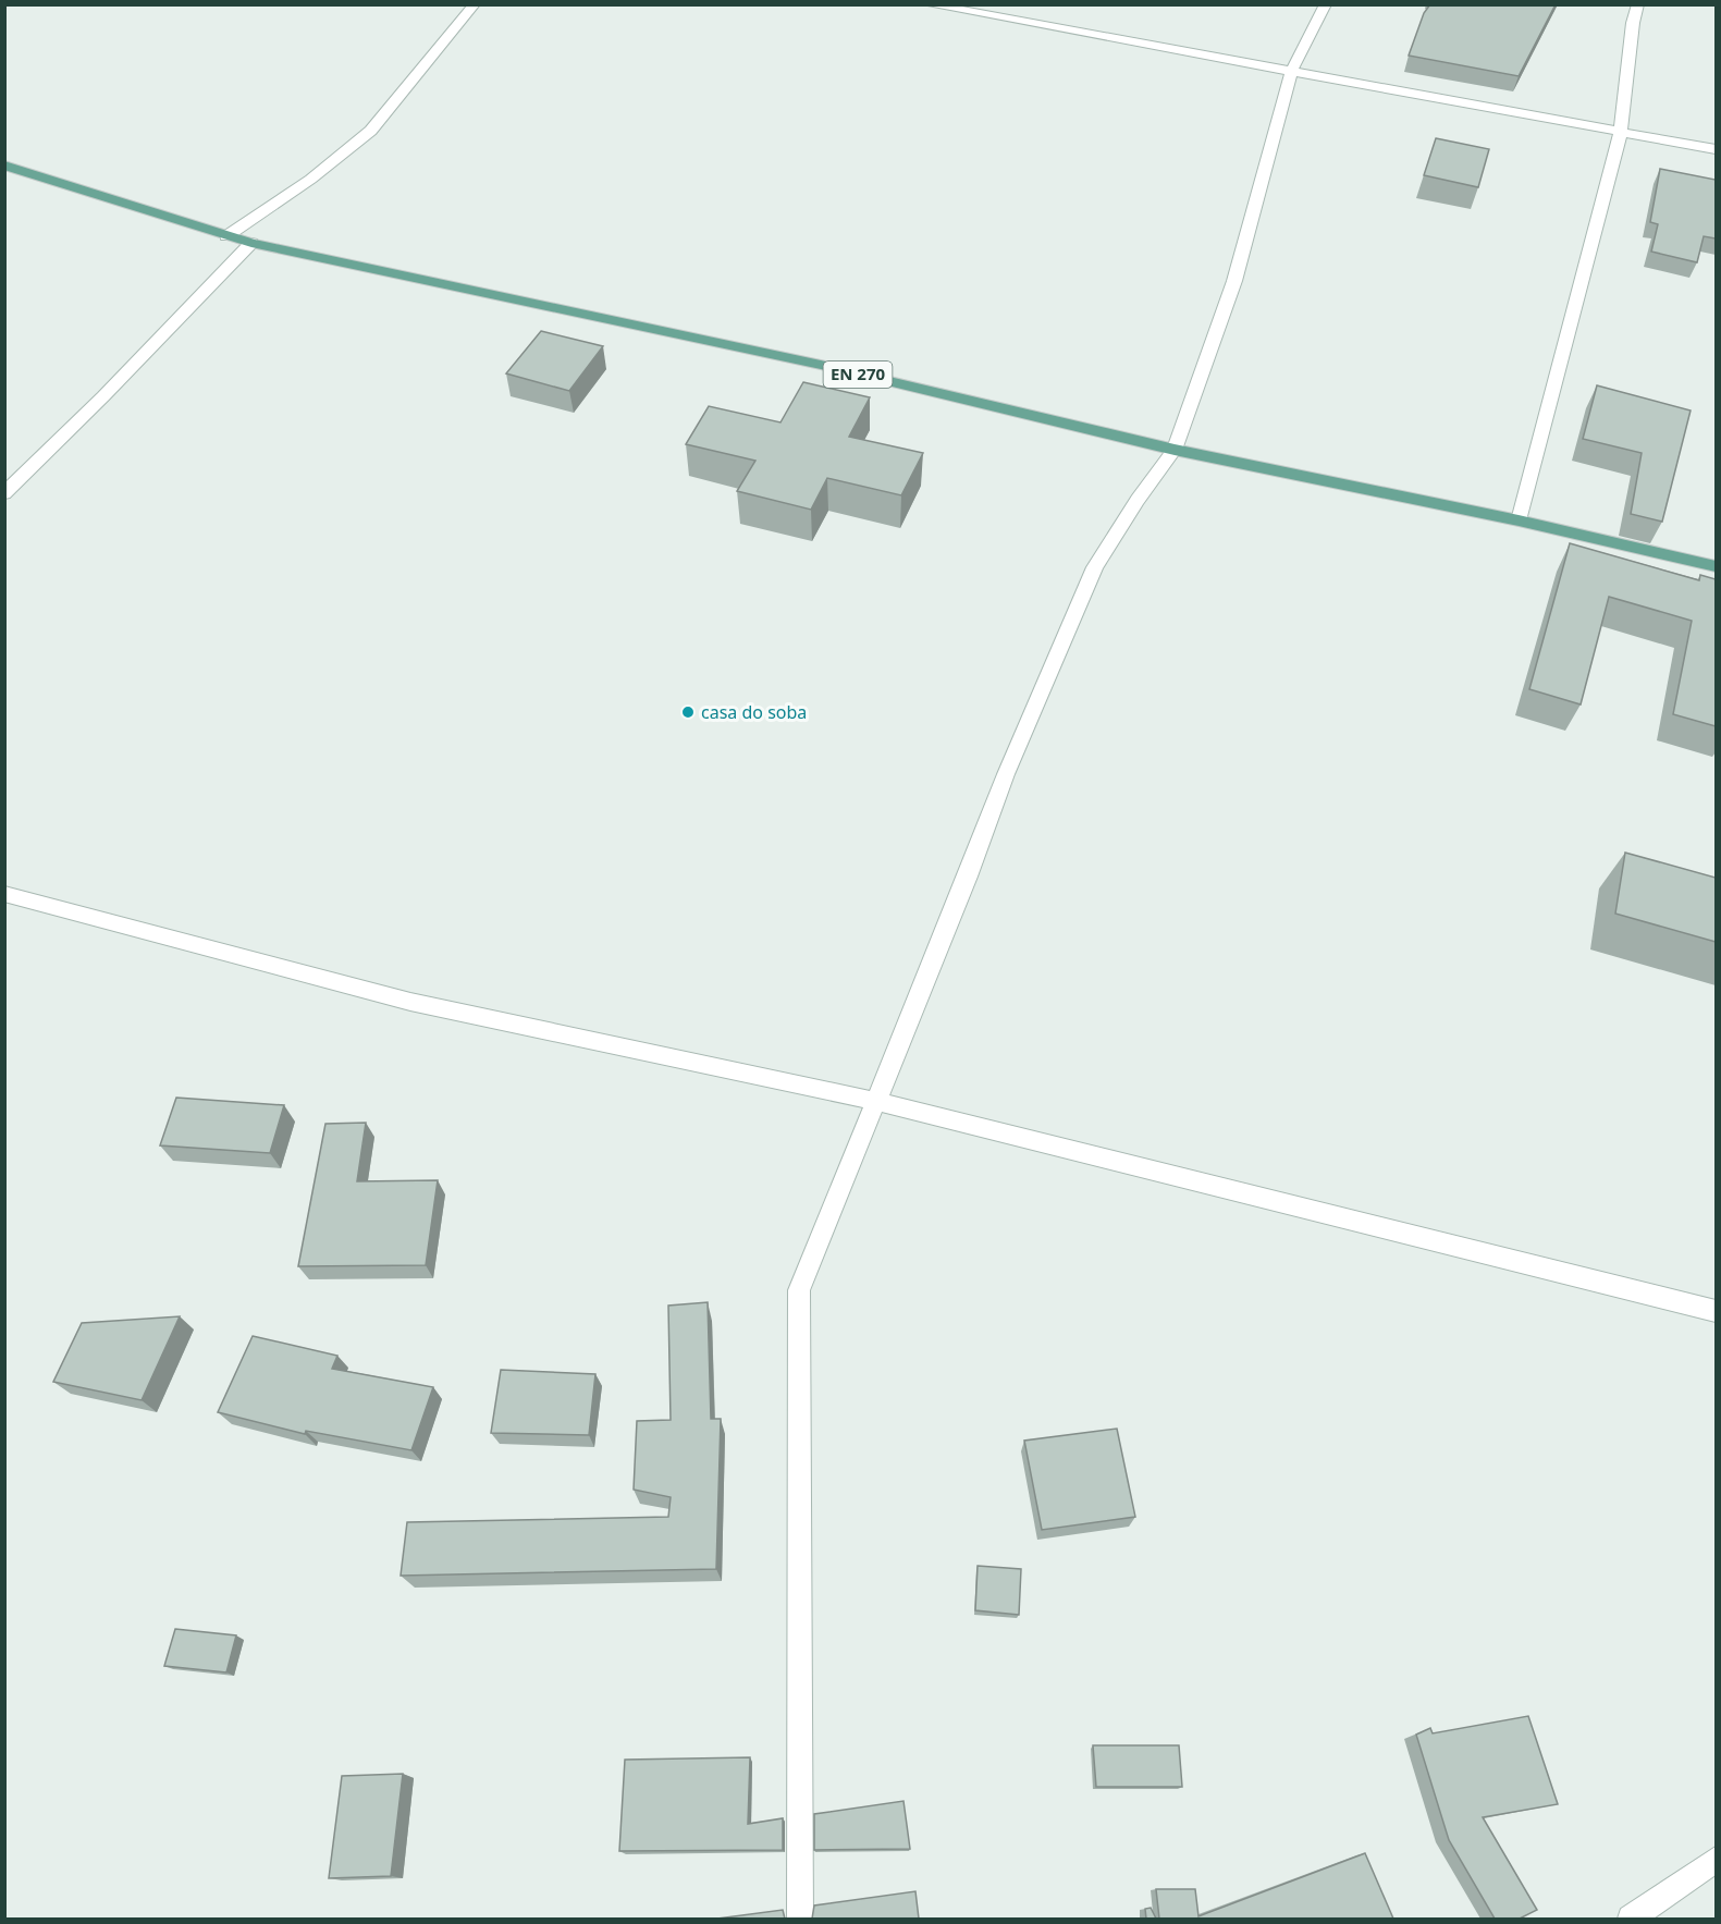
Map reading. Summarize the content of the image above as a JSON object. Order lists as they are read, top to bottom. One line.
{"streets":{"main road":["EN 270"]},"places":["casa do soba"]}
